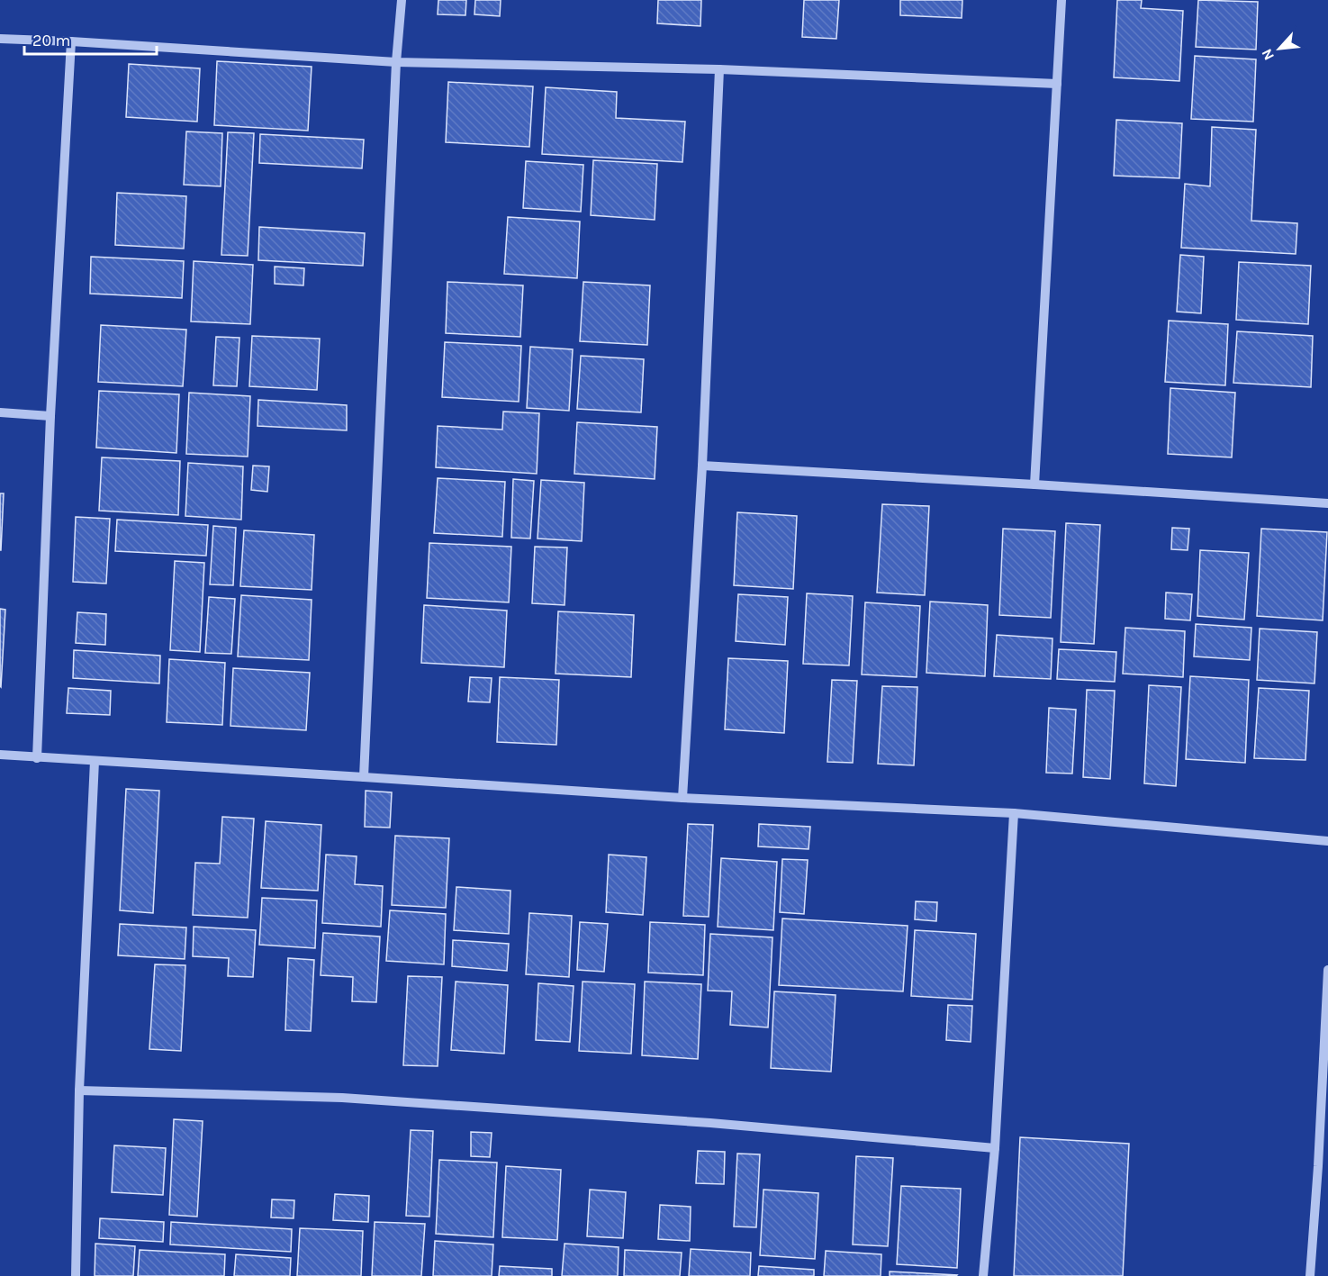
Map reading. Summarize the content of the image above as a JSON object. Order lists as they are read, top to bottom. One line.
{"scale_bar":"20 m","north":"bottom left"}
